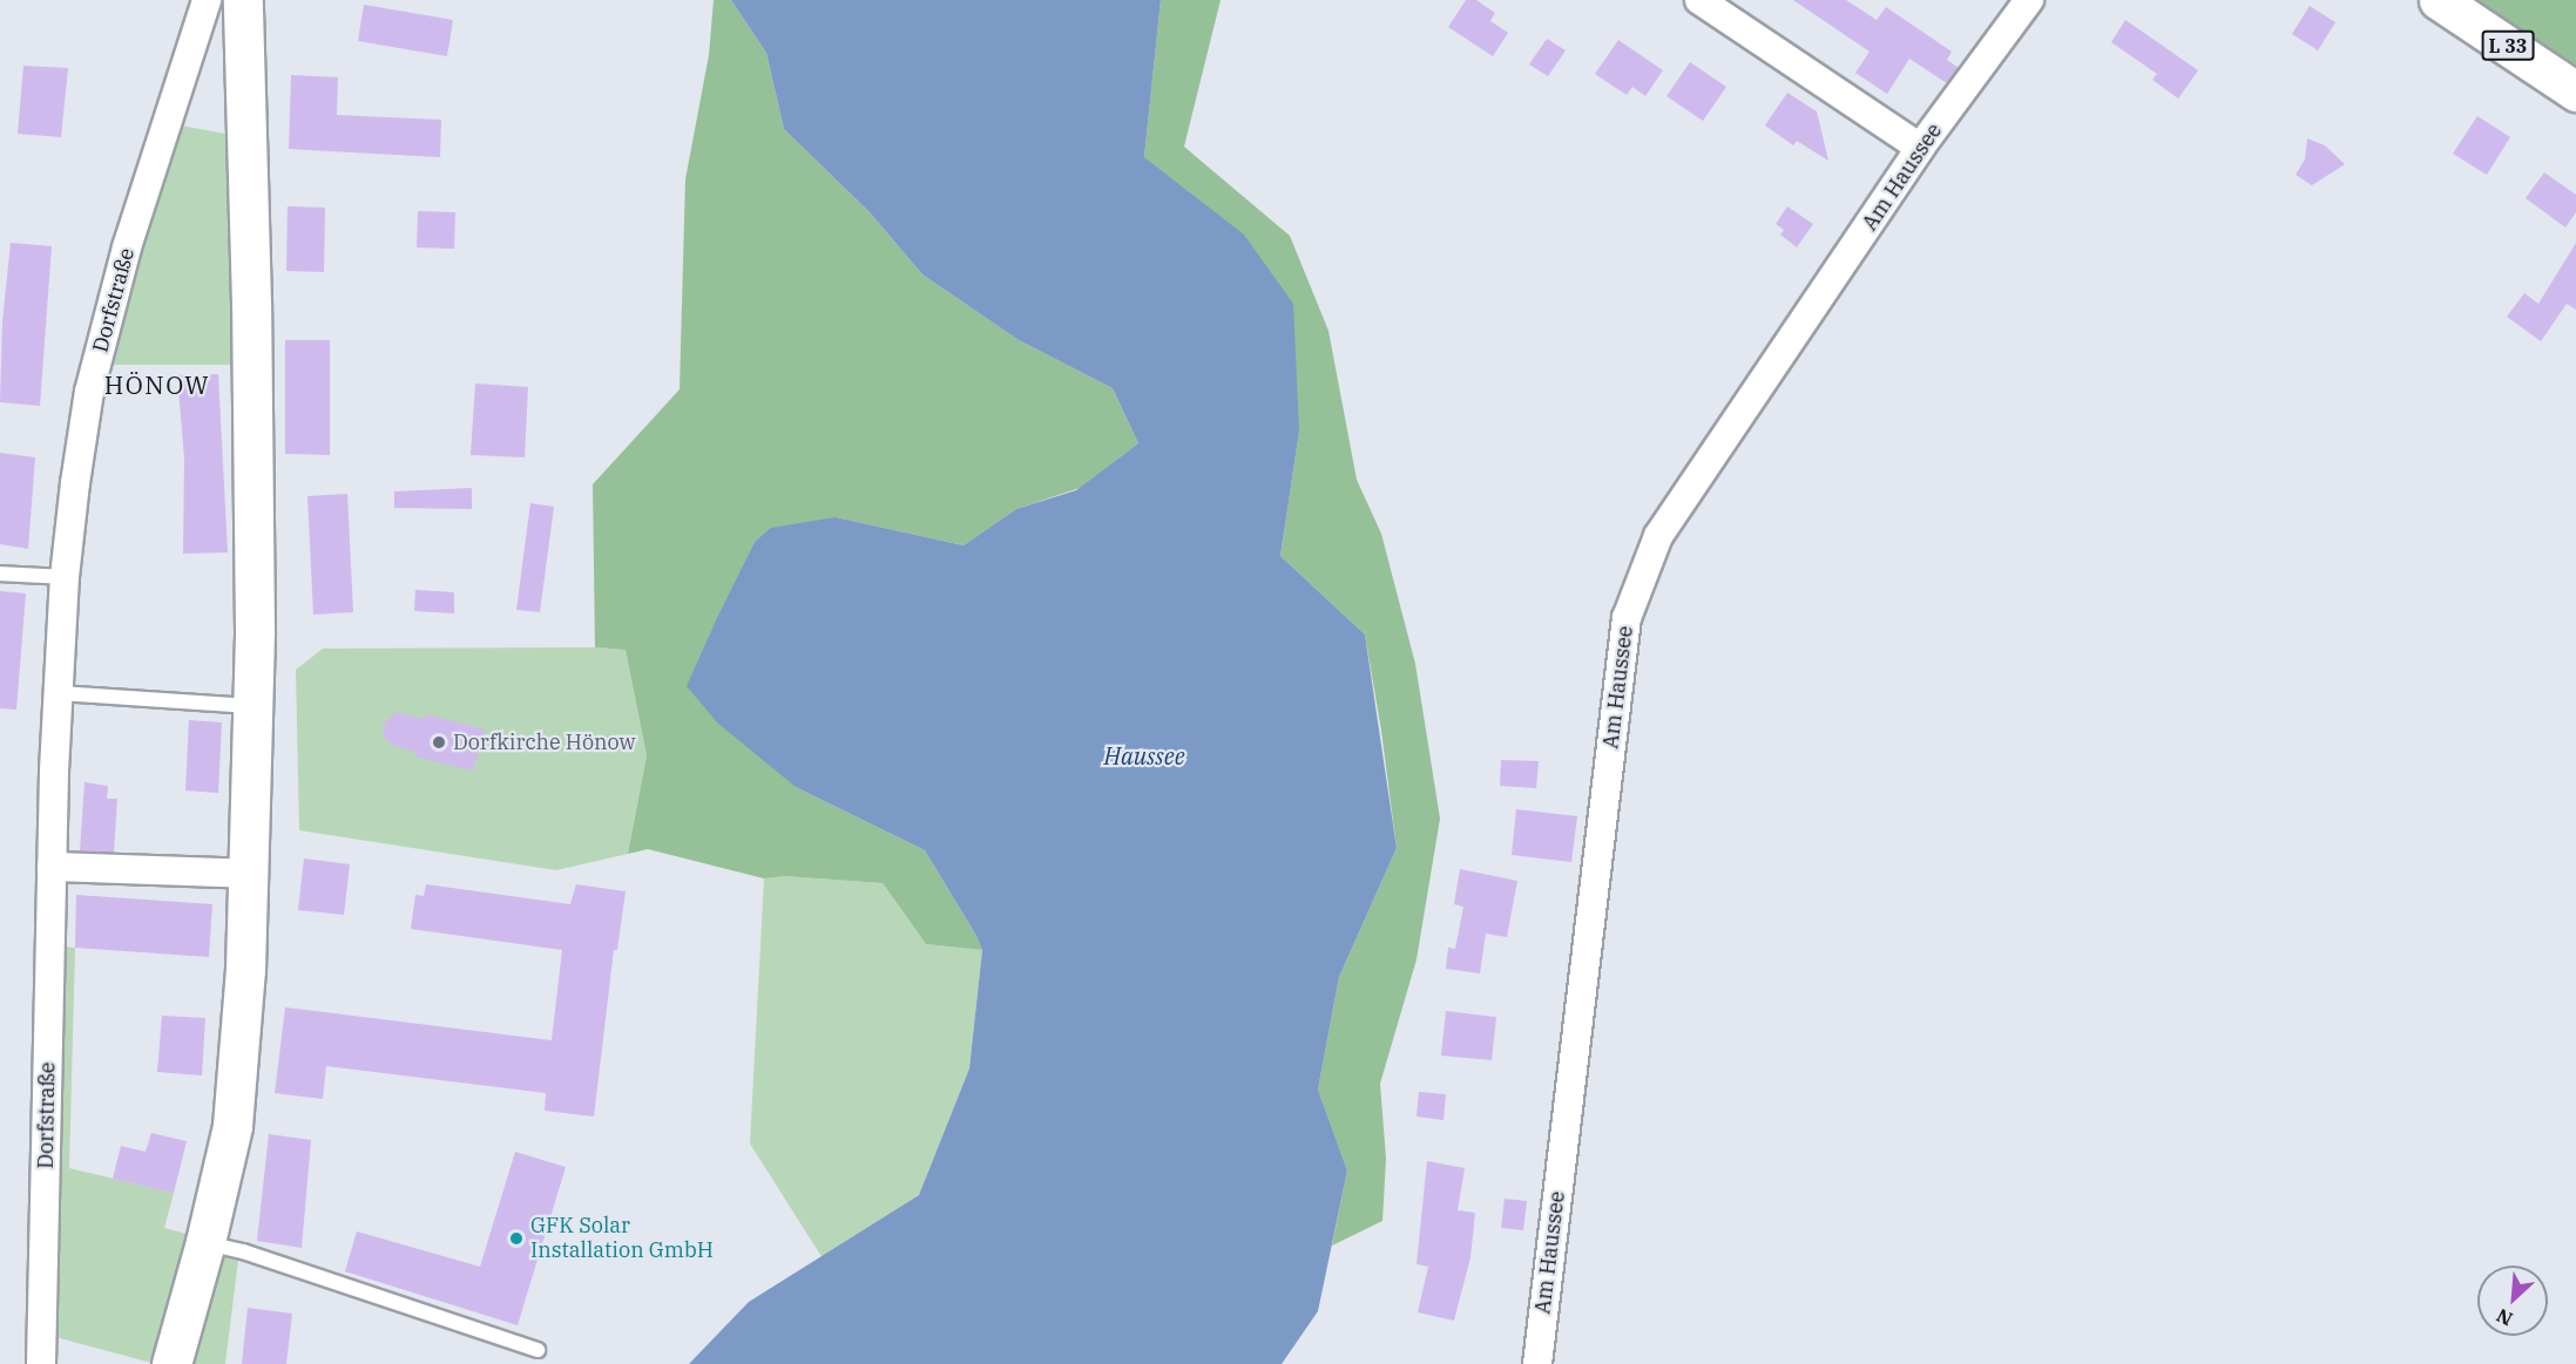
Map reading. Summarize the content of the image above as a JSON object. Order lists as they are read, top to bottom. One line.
{"streets":{"main road":["L 33"],"street":["Am Haussee","Dorfstraße"]},"districts":["HÖNOW"],"water":["Haussee"],"places":["Dorfkirche Hönow","GFK Solar Installation GmbH"],"north":"bottom left"}
